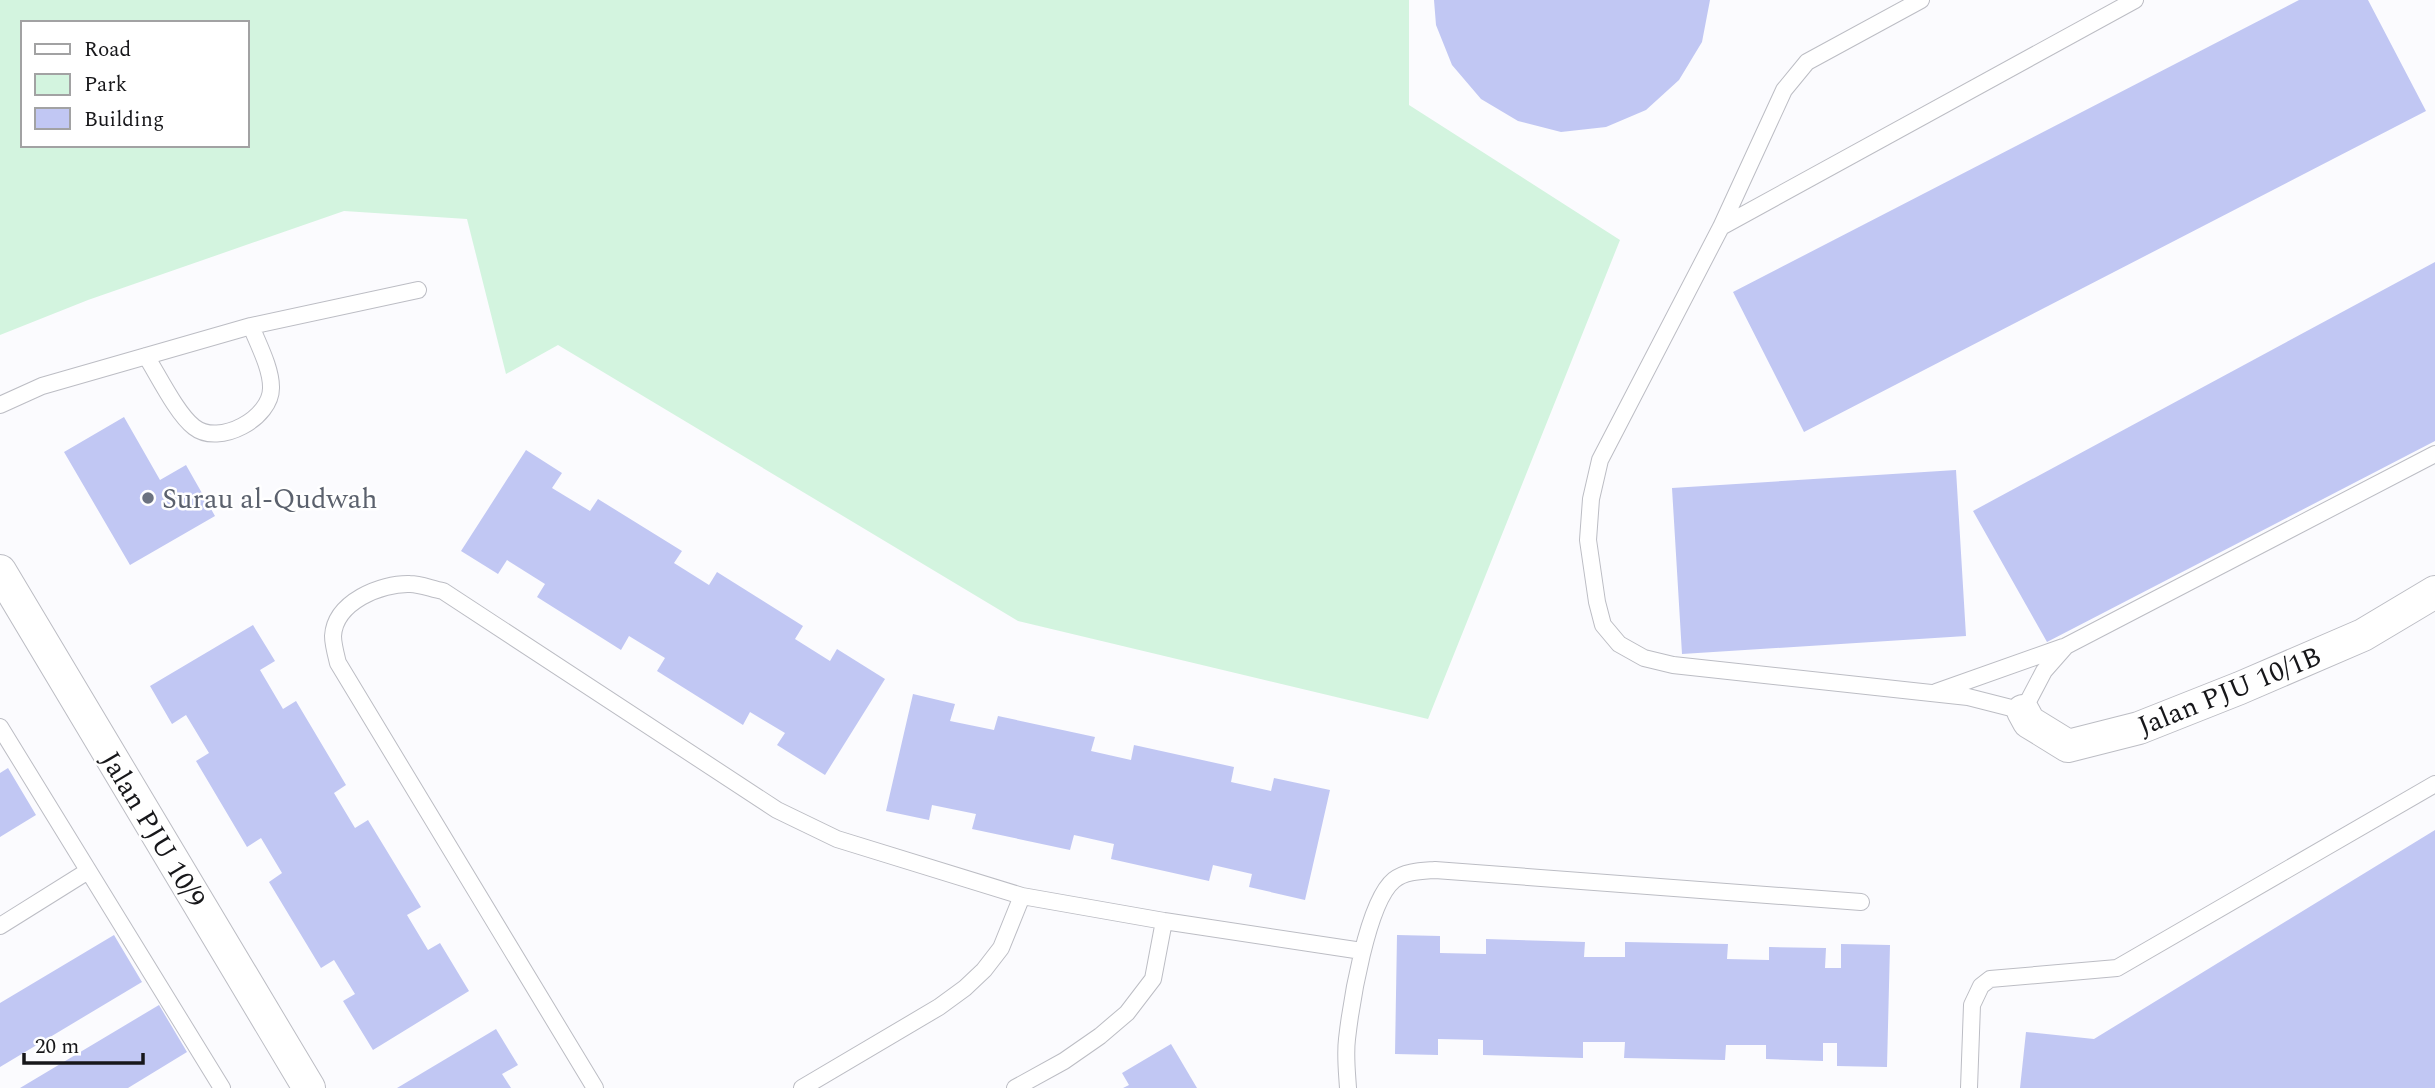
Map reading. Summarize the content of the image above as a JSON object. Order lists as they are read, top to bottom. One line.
{"streets":{"street":["Jalan PJU 10/1B","Jalan PJU 10/9"]},"places":["Surau al-Qudwah"],"legend":["Road","Park","Building"],"scale_bar":"20 m"}
